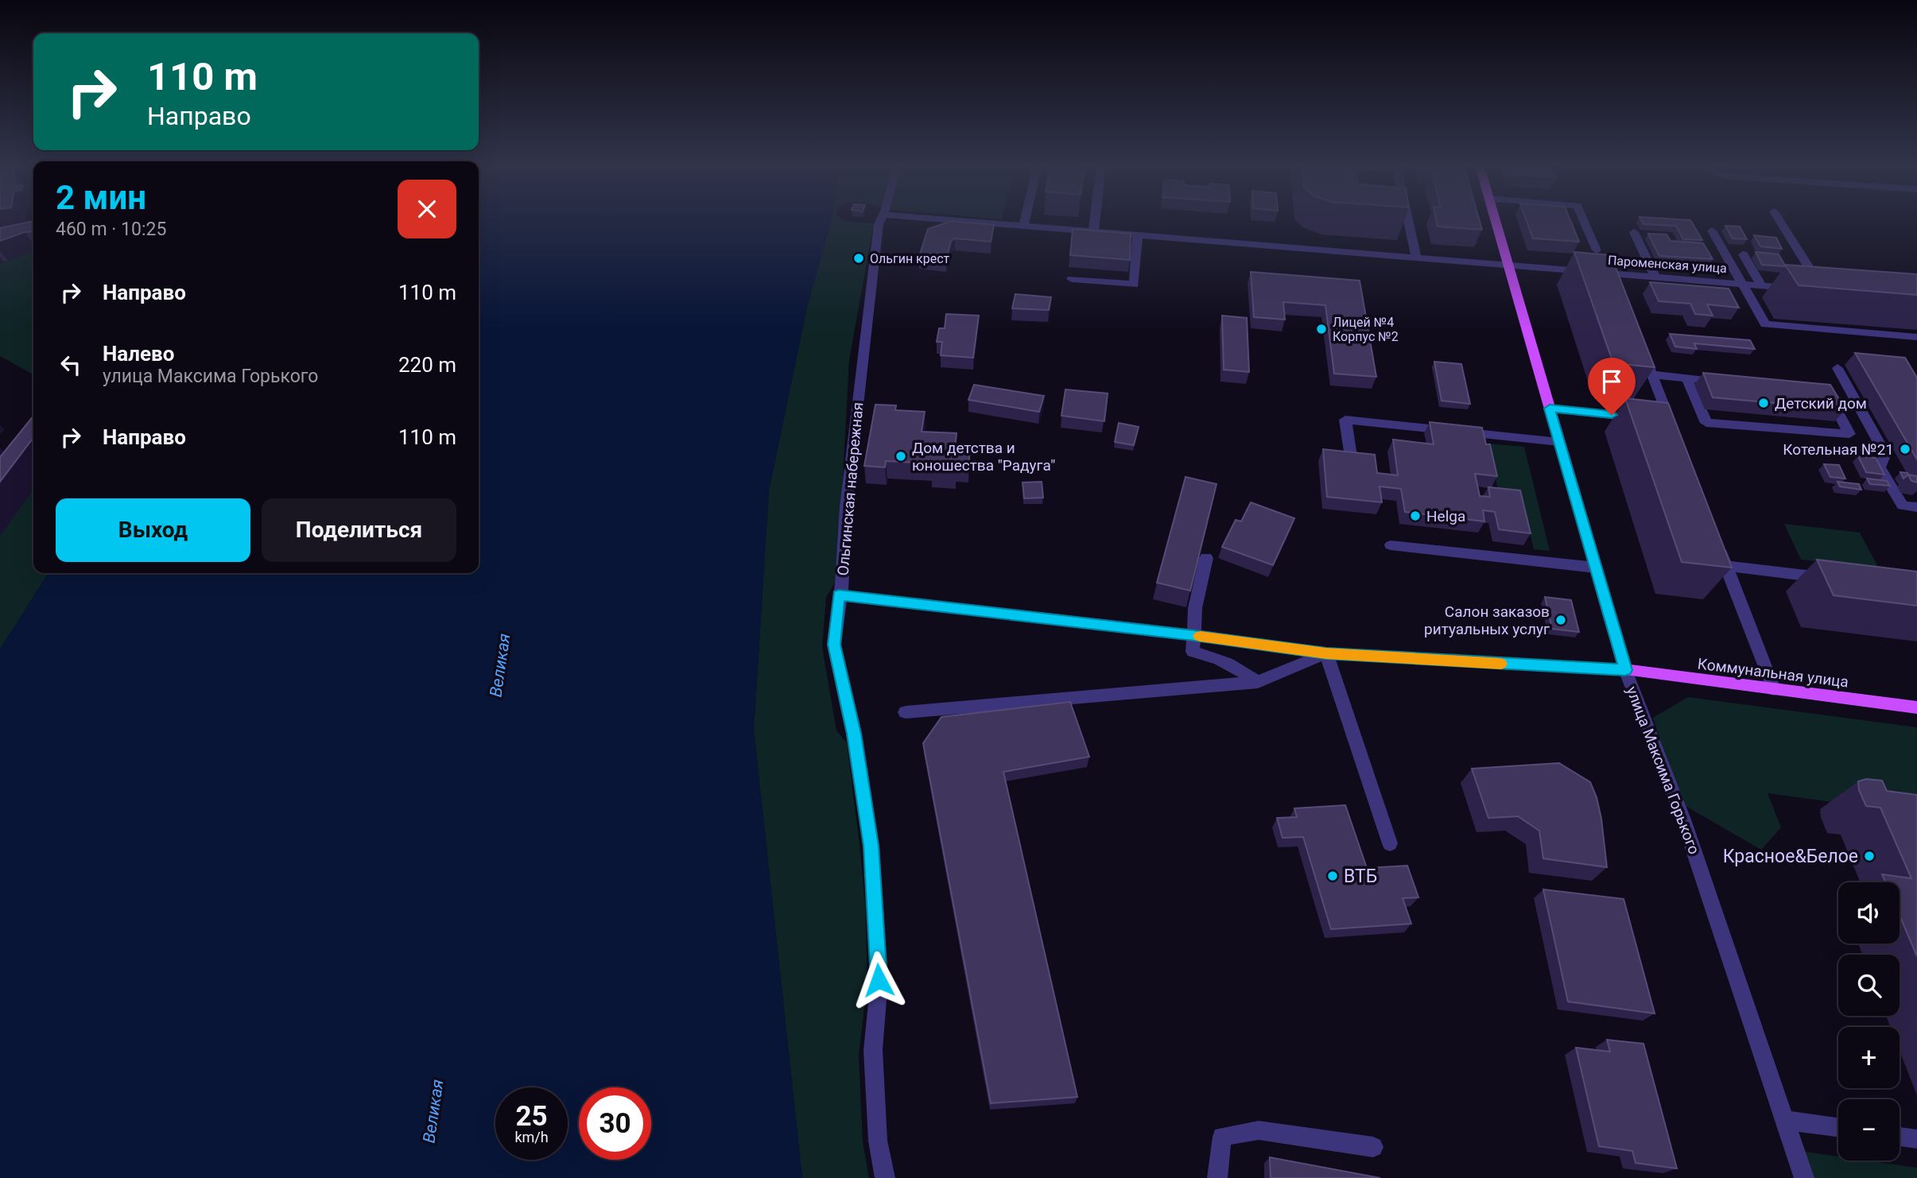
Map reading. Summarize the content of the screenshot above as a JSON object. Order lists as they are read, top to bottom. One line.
{"streets":{"main road":["Коммунальная улица","улица Максима Горького"],"street":["Пароменская улица","Ольгинская набережная"]},"crossings":[["Пароменская улица","улица Максима Горького"],["Коммунальная улица","улица Максима Горького"]],"water":["Великая"],"places":["Ольгин крест","Лицей №4 Корпус №2","Детский дом","Котельная №21","Дом детства и юношества \"Радуга\"","Helga","Салон заказов ритуальных услуг","Красное&Белое","ВТБ"],"page":{"turn":["110 m","Направо"],"heading":["2 мин","460 m · 10:25"],"list":[{"name":"Направо","value":"110 m"},{"name":"Налево","note":"улица Максима Горького","value":"220 m"},{"name":"Направо","value":"110 m"}],"buttons":["Выход","Поделиться"],"map_buttons":["+","−"],"speed":"25 km/h","limit":"30"}}
